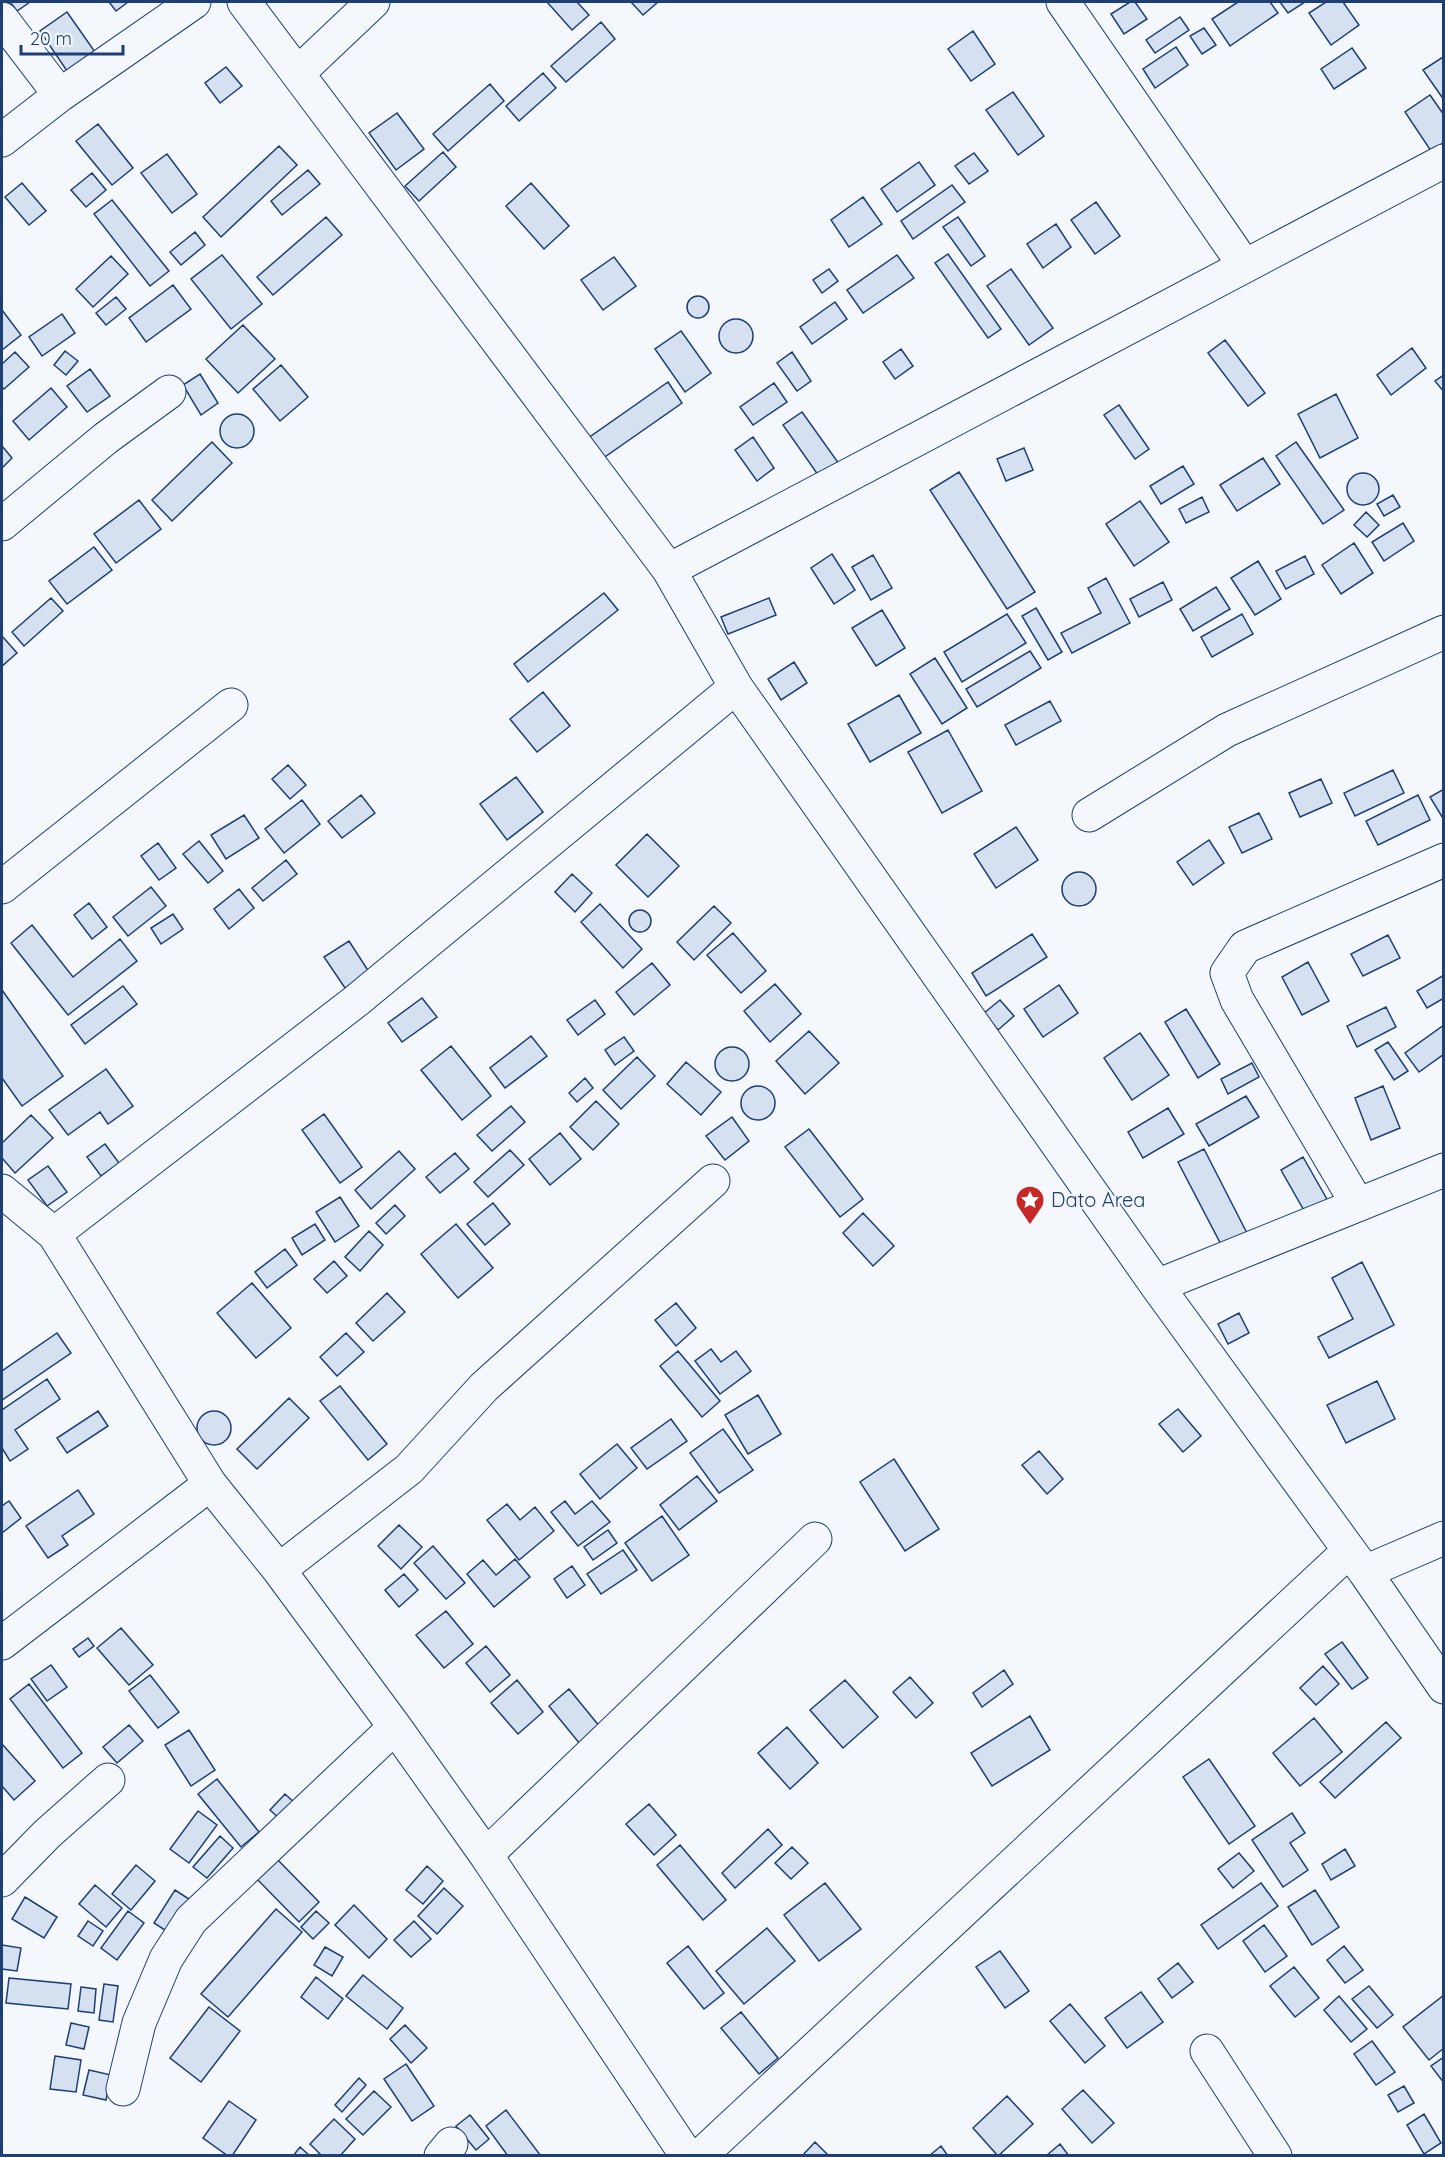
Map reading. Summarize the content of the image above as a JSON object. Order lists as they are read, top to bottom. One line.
{"places":{"place":["Dato Area"]},"scale_bar":"20 m"}
